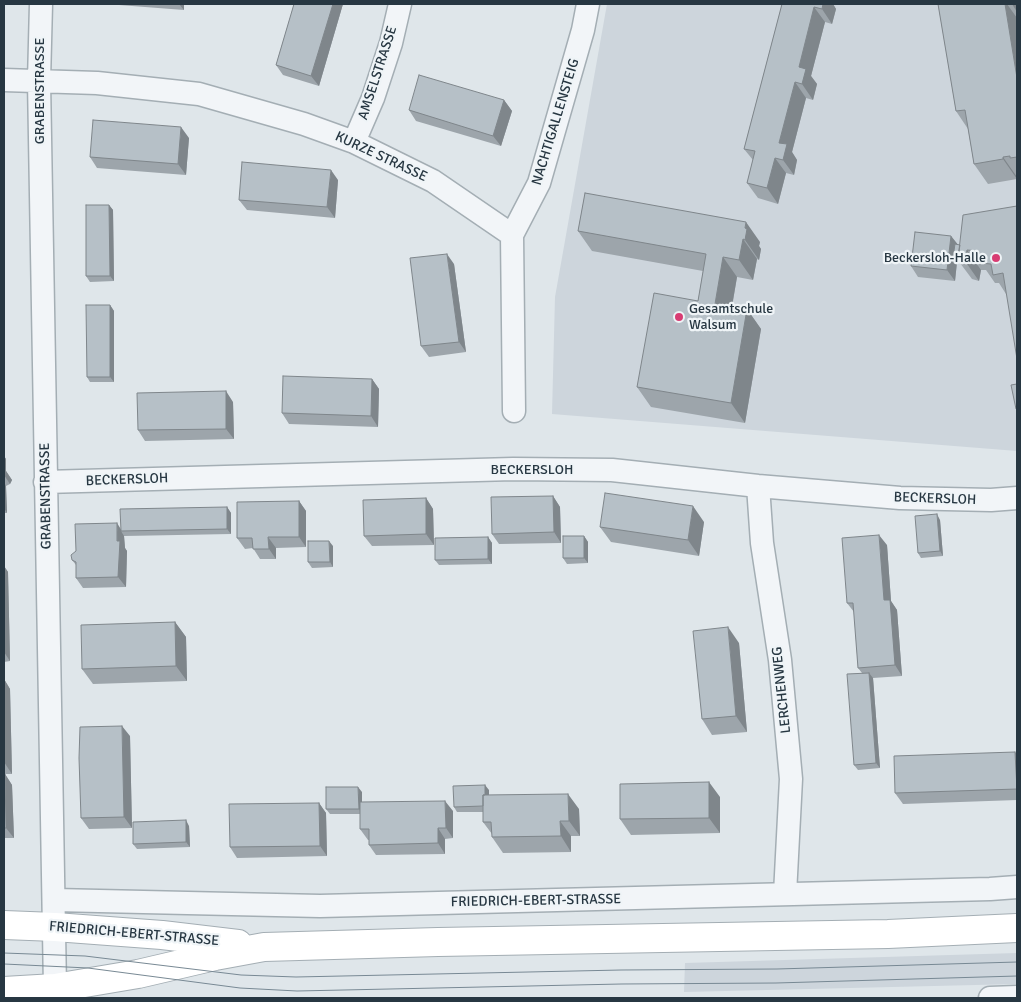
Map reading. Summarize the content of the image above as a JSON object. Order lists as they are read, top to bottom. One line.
{"streets":{"main road":["FRIEDRICH-EBERT-STRASSE"],"street":["AMSELSTRASSE","GRABENSTRASSE","NACHTIGALLENSTEIG","KURZE STRASSE","BECKERSLOH","LERCHENWEG"]},"crossings":[["AMSELSTRASSE","KURZE STRASSE"],["GRABENSTRASSE","KURZE STRASSE"],["GRABENSTRASSE","BECKERSLOH"],["GRABENSTRASSE","FRIEDRICH-EBERT-STRASSE"],["NACHTIGALLENSTEIG","KURZE STRASSE"],["BECKERSLOH","LERCHENWEG"],["LERCHENWEG","FRIEDRICH-EBERT-STRASSE"]],"places":["Beckersloh-Halle","Gesamtschule Walsum"]}
